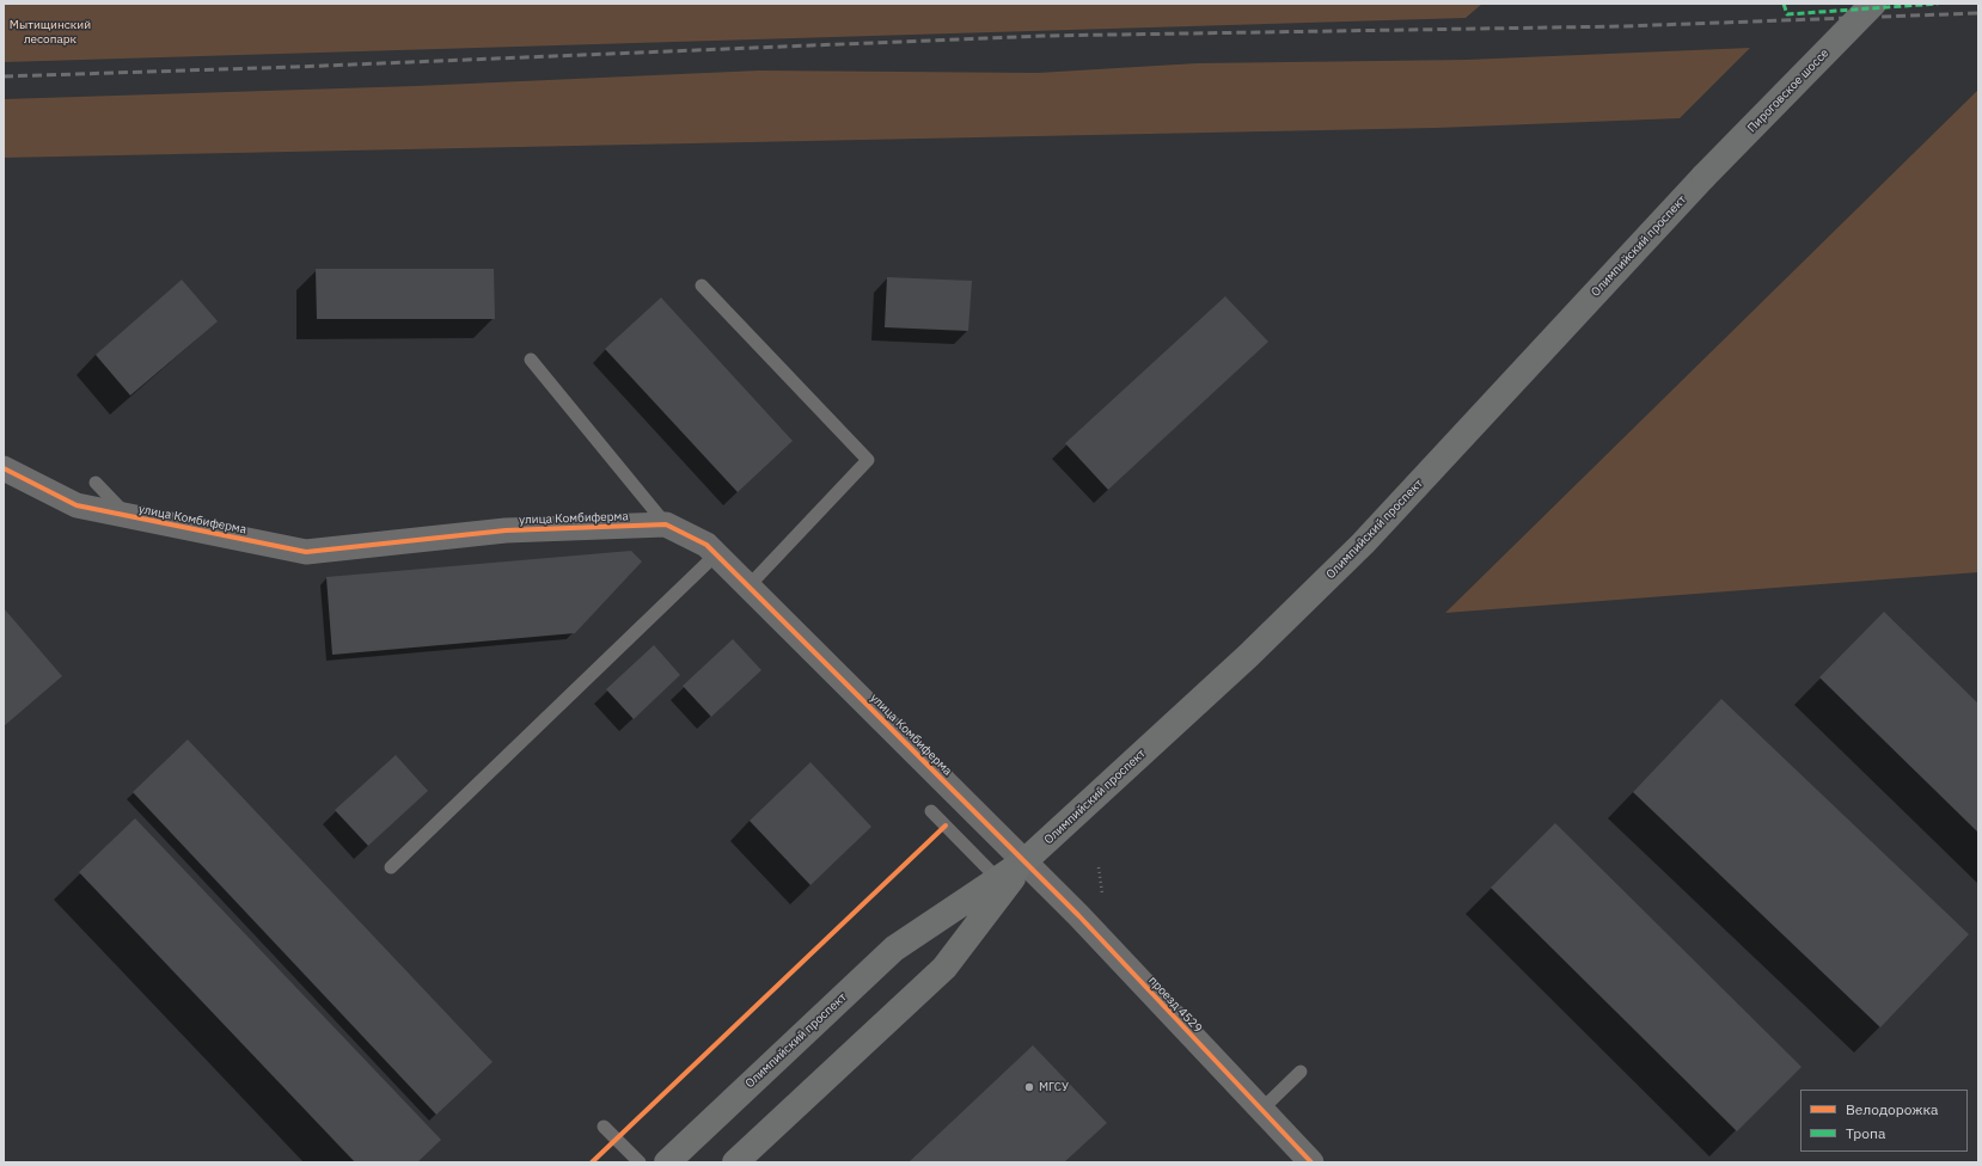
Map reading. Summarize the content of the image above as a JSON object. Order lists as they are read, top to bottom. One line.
{"streets":{"main road":["Пироговское шоссе","Олимпийский проспект"],"street":["улица Комбиферма","проезд 4529"]},"crossings":[["Пироговское шоссе","Олимпийский проспект"],["Олимпийский проспект","улица Комбиферма"],["Олимпийский проспект","проезд 4529"],["улица Комбиферма","проезд 4529"]],"parks":["Мытищинский лесопарк"],"places":["МГСУ"],"legend":["Велодорожка","Тропа"]}
